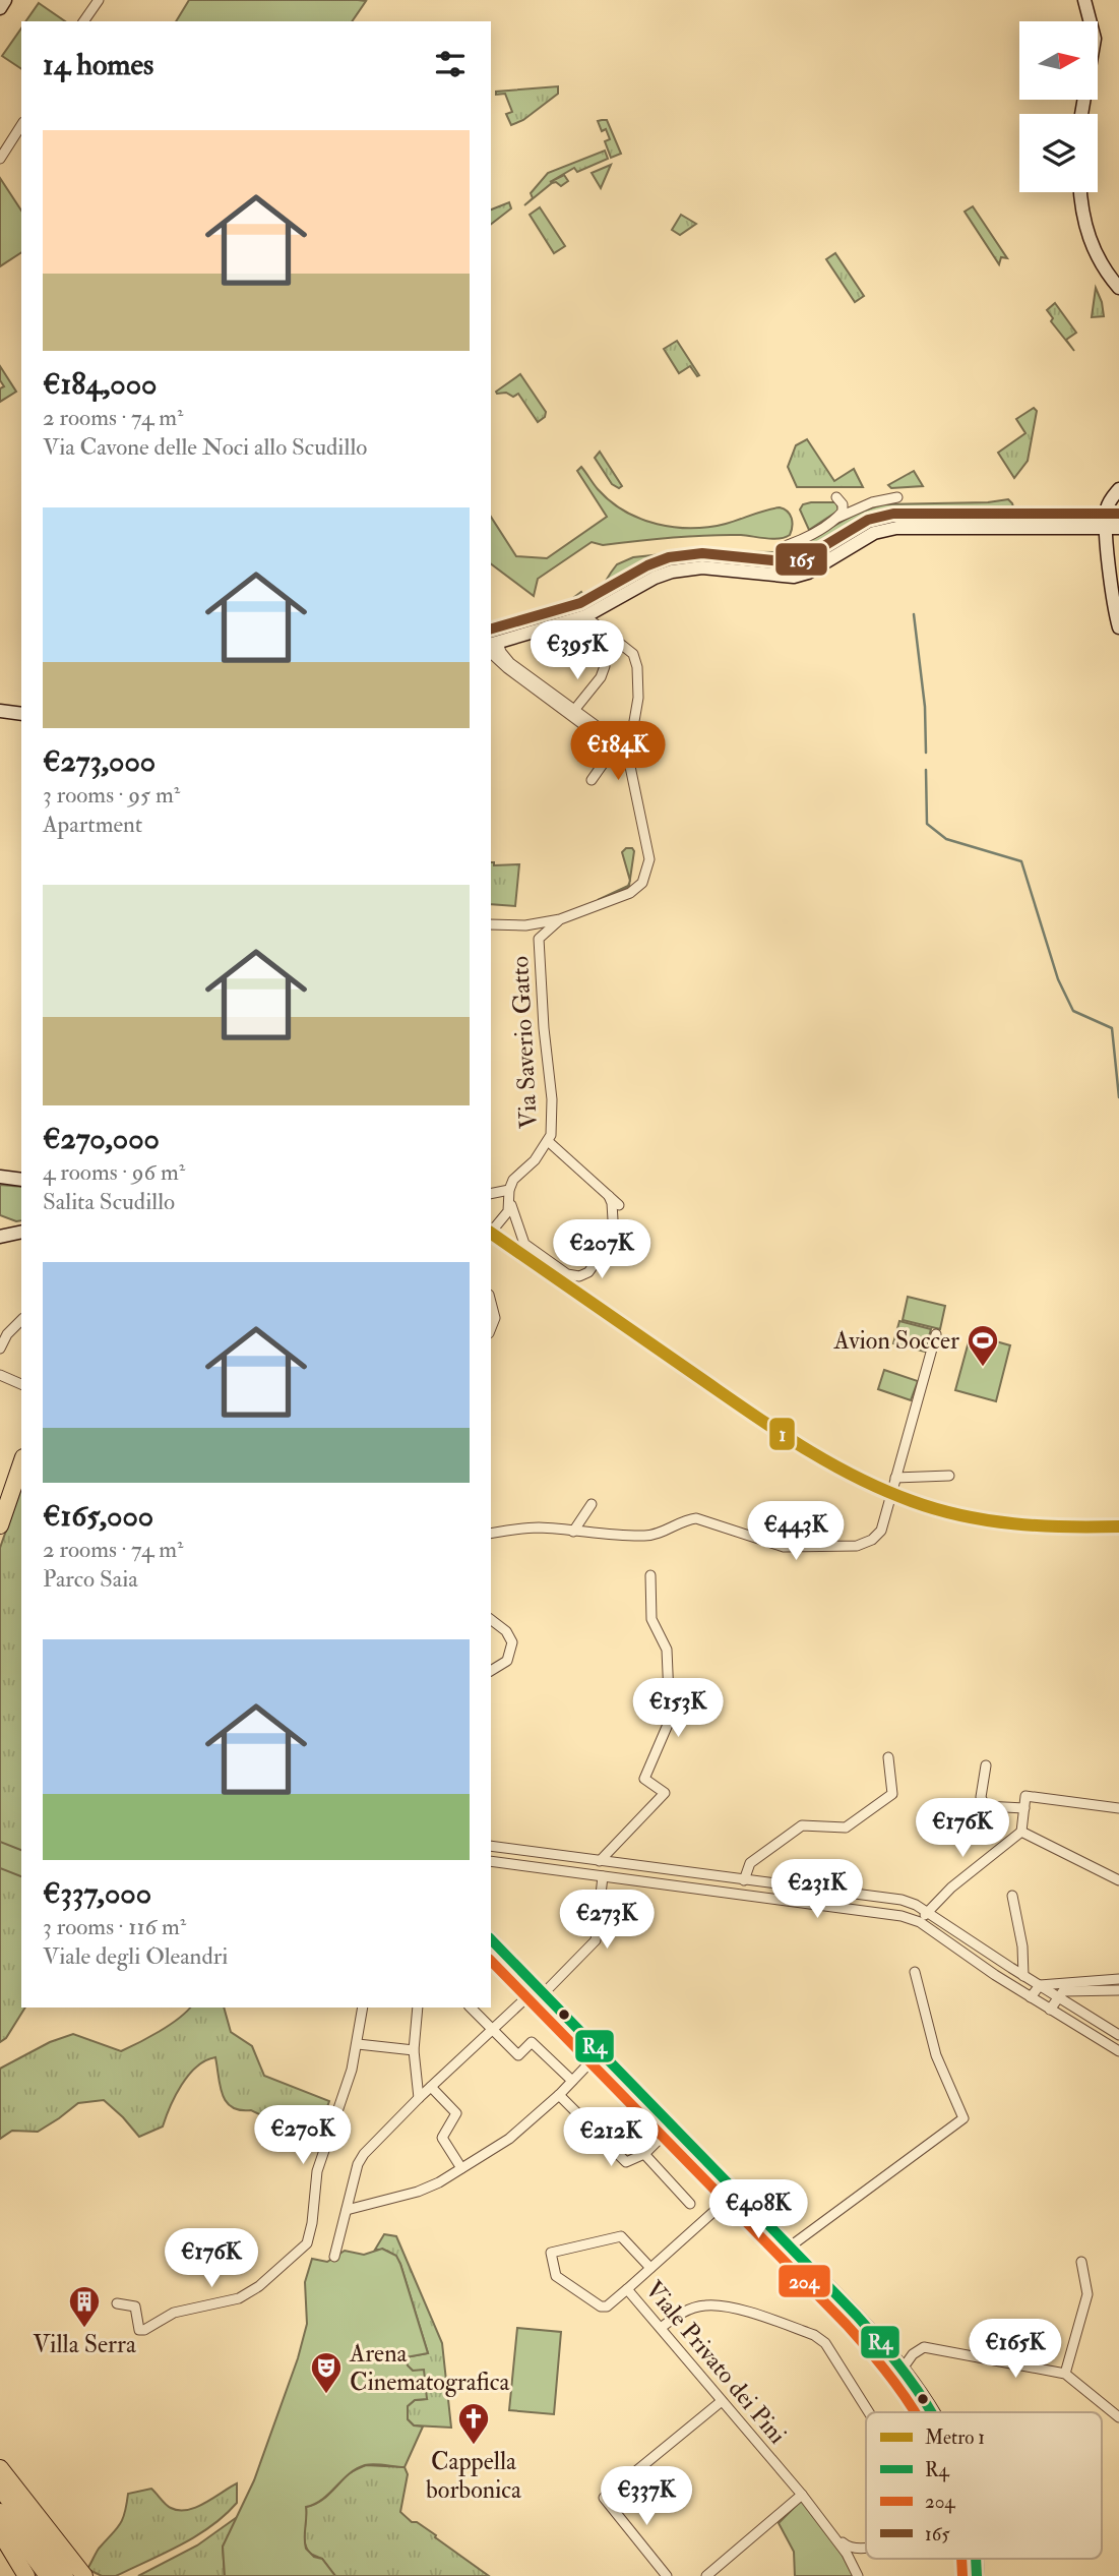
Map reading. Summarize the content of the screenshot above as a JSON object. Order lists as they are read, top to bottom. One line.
{"streets":{"street":["Via Saverio Gatto","Viale Privato dei Pini"]},"places":{"sports":["Avion Soccer"],"building":["Villa Serra"],"theatre":["Arena Cinematografica"],"church":["Cappella borbonica"]},"lines":["transit line 165","metro line 1","transit line R4","transit line 204"],"legend":["Metro 1","R4","204","165"],"north":"right","page":{"heading":"14 homes","list":[{"name":"€184,000","note":"2 rooms · 74 m² · Via Cavone delle Noci allo Scudillo"},{"name":"€273,000","note":"3 rooms · 95 m² · Apartment"},{"name":"€270,000","note":"4 rooms · 96 m² · Salita Scudillo"},{"name":"€165,000","note":"2 rooms · 74 m² · Parco Saia"},{"name":"€337,000","note":"3 rooms · 116 m² · Viale degli Oleandri"}],"price":["€395K","€184K","€207K","€443K","€153K","€176K","€231K","€273K","€270K","€212K","€408K","€176K","€165K","€337K"]}}
